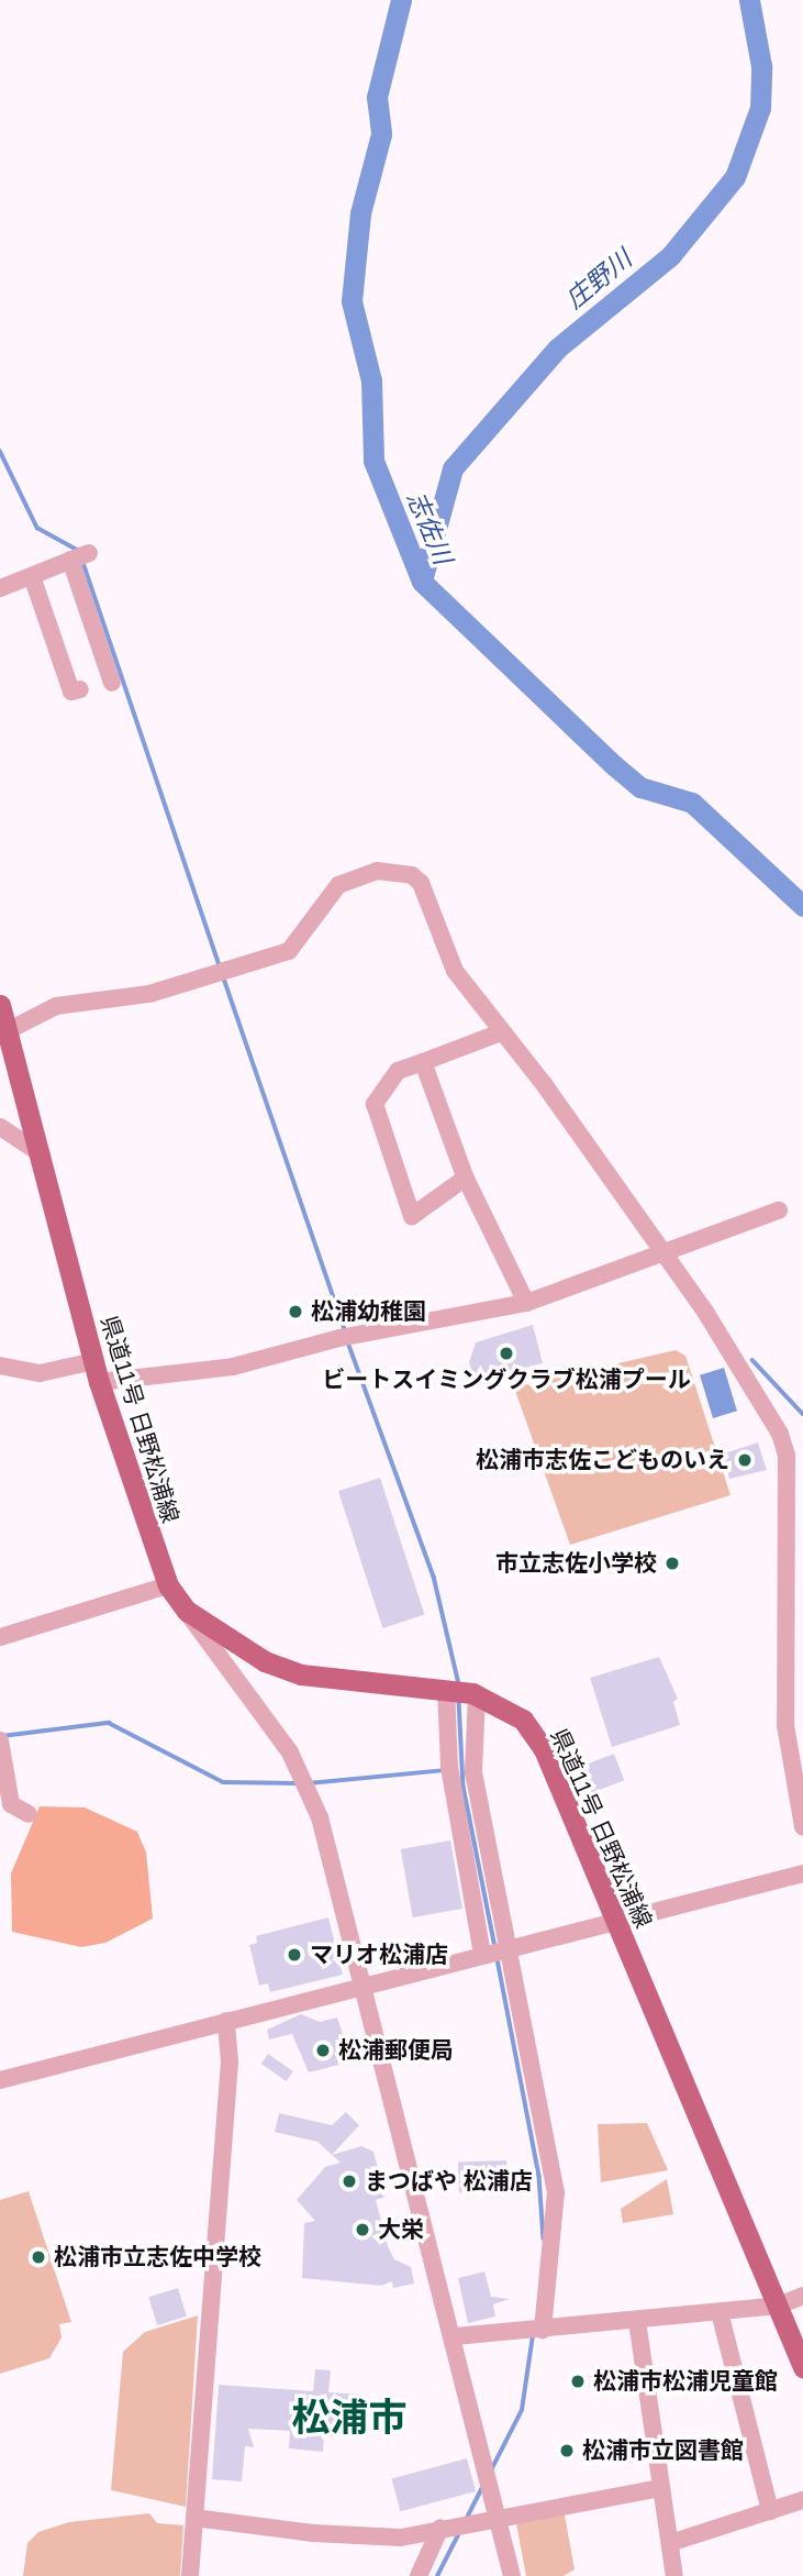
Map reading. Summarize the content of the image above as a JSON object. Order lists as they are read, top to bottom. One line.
{"streets":{"main road":["県道11号 日野松浦線"]},"districts":["松浦市"],"water":["庄野川","志佐川"],"places":["松浦幼稚園","ビートスイミングクラブ松浦プール","松浦市志佐こどものいえ","市立志佐小学校","マリオ松浦店","松浦郵便局","まつばや 松浦店","大栄","松浦市立志佐中学校","松浦市松浦児童館","松浦市立図書館"]}
